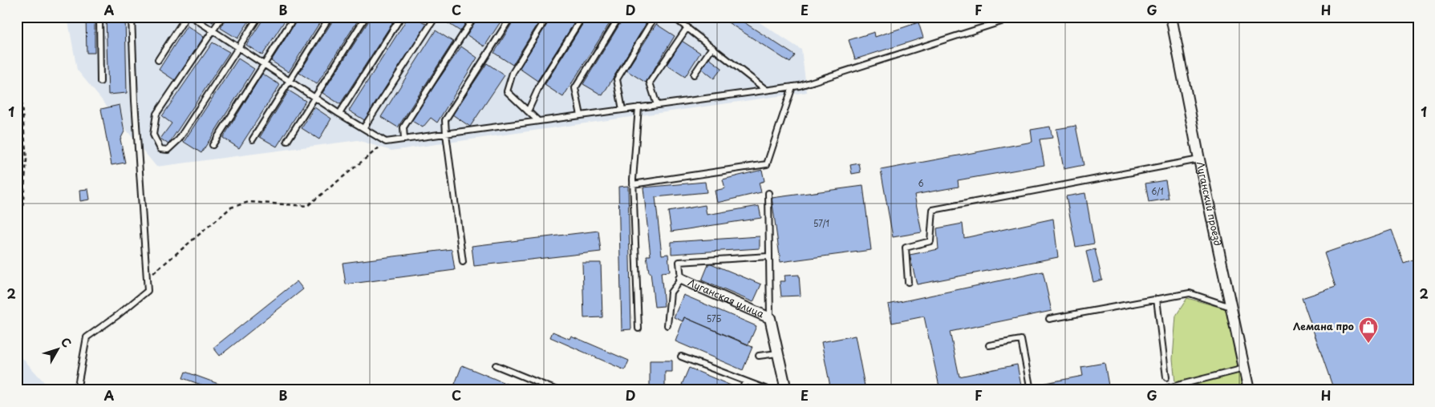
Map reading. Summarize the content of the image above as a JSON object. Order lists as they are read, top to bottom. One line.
{"streets":{"street":["Луганский проезд","Луганская улица"]},"places":{"shop":["Лемана про"]},"house_numbers":["6","6/1","57/1","57Б"],"north":"top right","grid":{"columns":["A","B","C","D","E","F","G","H"],"rows":["1","2"]}}
